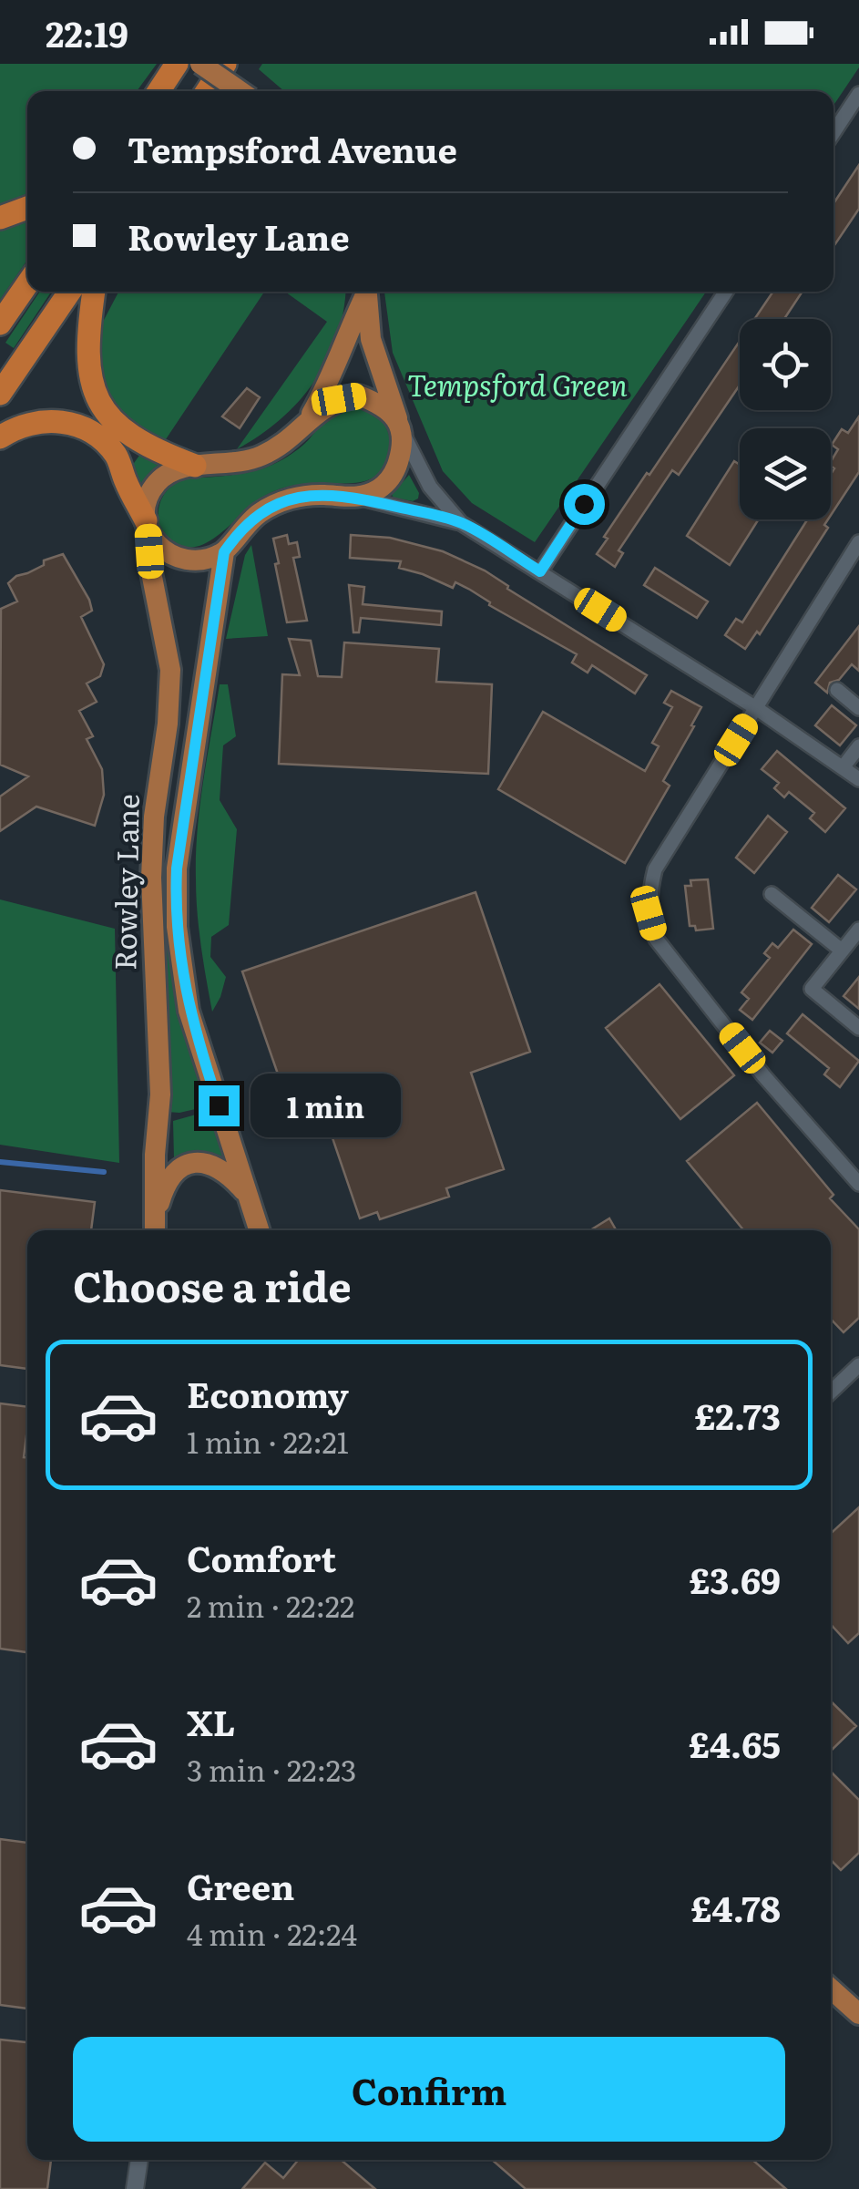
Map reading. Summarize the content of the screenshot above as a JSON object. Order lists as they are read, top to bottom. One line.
{"streets":{"main road":["Rowley Lane"]},"parks":["Tempsford Green"],"page":{"status":"22:19","banner":["Tempsford Avenue","Rowley Lane"],"bubble":"1 min","heading":"Choose a ride","list":[{"name":"Economy","note":"1 min · 22:21","value":"£2.73"},{"name":"Comfort","note":"2 min · 22:22","value":"£3.69"},{"name":"XL","note":"3 min · 22:23","value":"£4.65"},{"name":"Green","note":"4 min · 22:24","value":"£4.78"}],"buttons":"Confirm"}}
